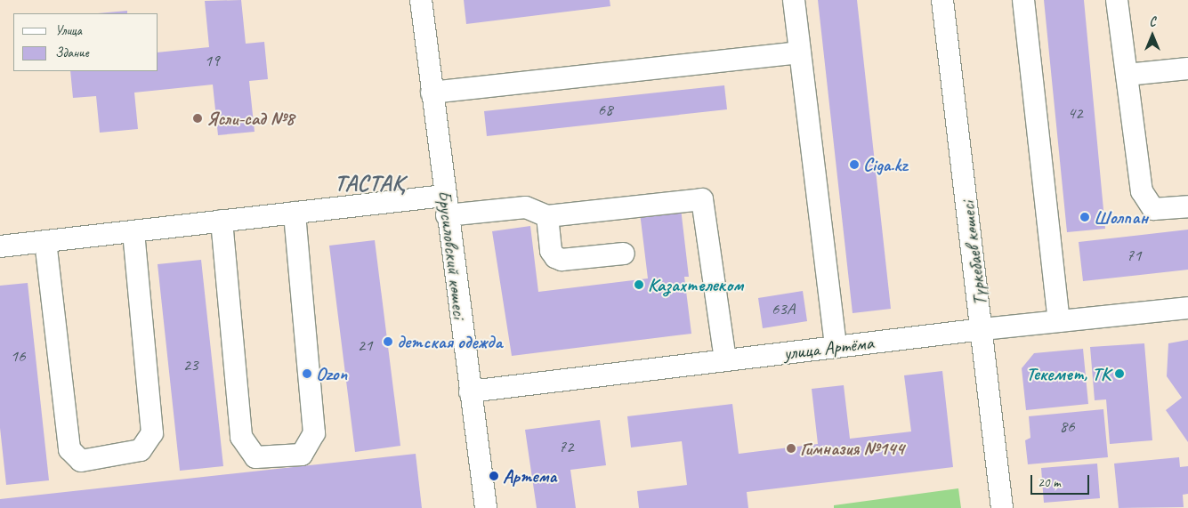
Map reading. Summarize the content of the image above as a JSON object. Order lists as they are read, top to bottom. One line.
{"streets":{"street":["Түркебаев көшесі","Брусиловский көшесі","улица Артёма"]},"crossings":[["Түркебаев көшесі","улица Артёма"],["Брусиловский көшесі","улица Артёма"]],"districts":["ТАСТАҚ"],"places":["Ясли-сад №8","Ciga.kz","Шолпан","Казахтелеком","детская одежда","Ozon","Текемет, ТК","Гимназия №144","Артема"],"house_numbers":["19","68","42","71","63А","21","16","23","86","72"],"legend":["Улица","Здание"],"scale_bar":"20 m","north":"top"}
